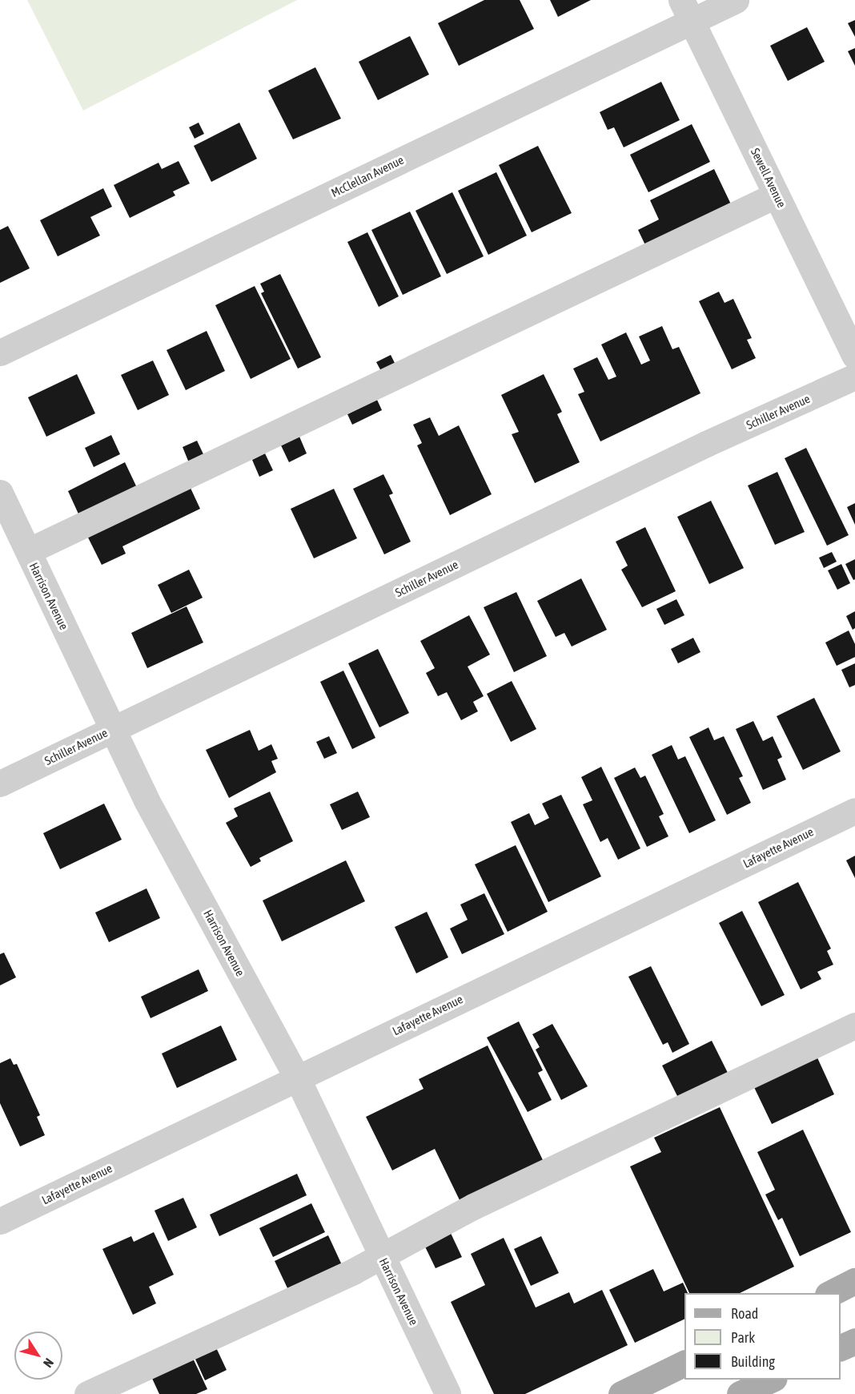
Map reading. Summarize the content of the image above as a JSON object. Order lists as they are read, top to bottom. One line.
{"streets":{"street":["McClellan Avenue","Sewell Avenue","Schiller Avenue","Harrison Avenue","Lafayette Avenue"]},"crossings":[["McClellan Avenue","Sewell Avenue"],["Schiller Avenue","Harrison Avenue"],["Harrison Avenue","Lafayette Avenue"]],"legend":["Road","Park","Building"],"north":"bottom right"}
